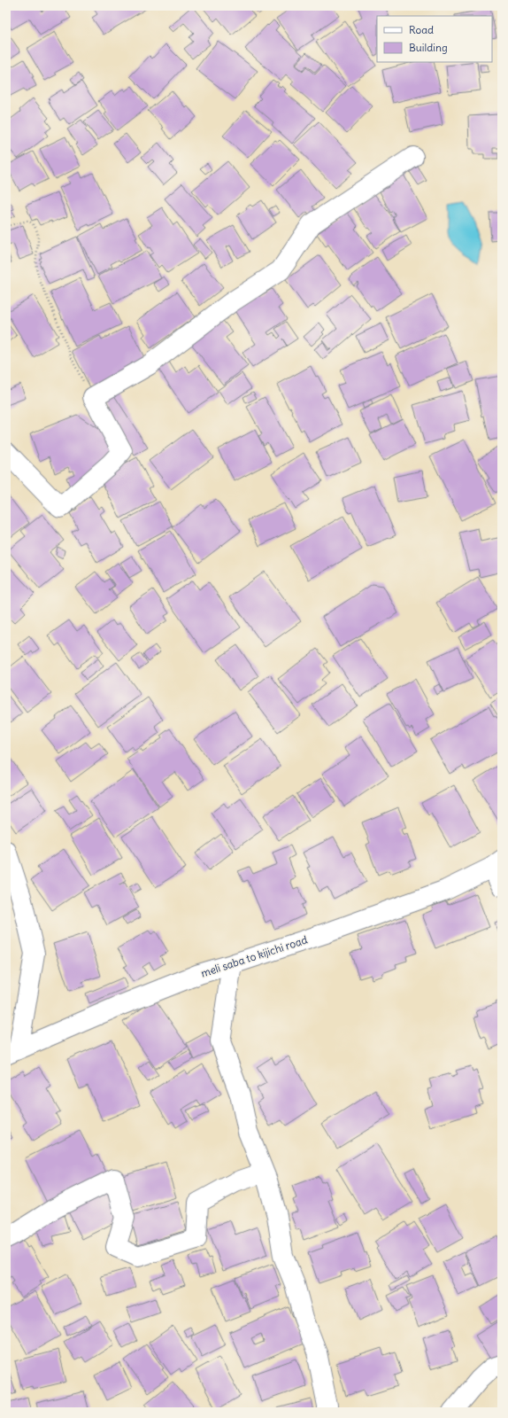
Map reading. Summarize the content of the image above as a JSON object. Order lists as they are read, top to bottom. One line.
{"streets":{"street":["meli saba to kijichi road"]},"legend":["Road","Building"]}
